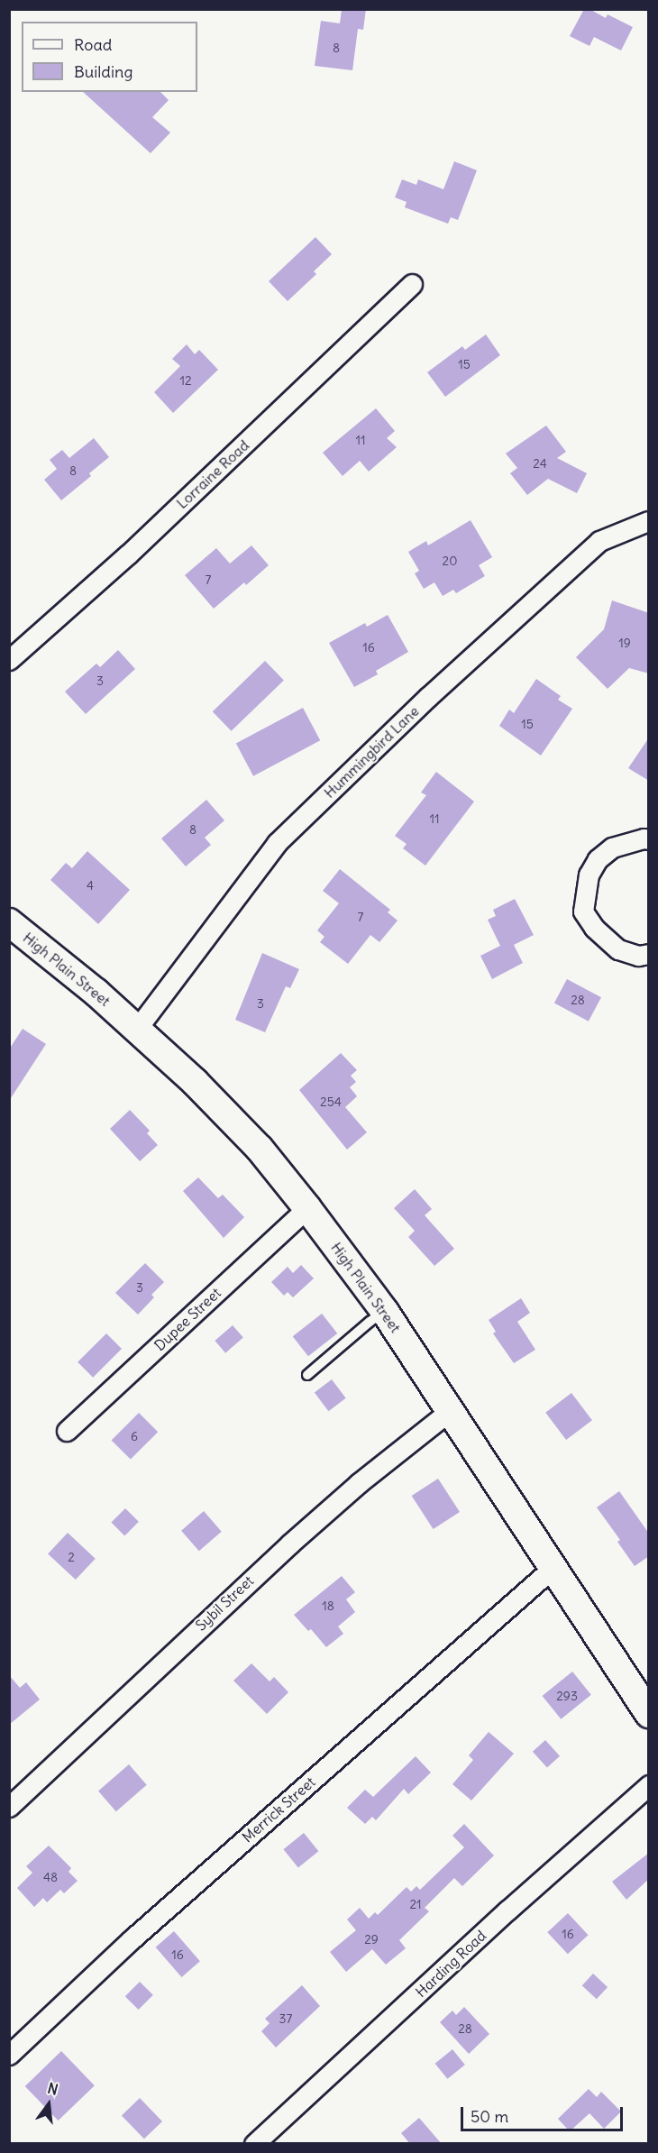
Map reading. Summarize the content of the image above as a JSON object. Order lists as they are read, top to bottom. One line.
{"streets":{"main road":["High Plain Street"],"street":["Lorraine Road","Hummingbird Lane","Dupee Street","Sybil Street","Merrick Street","Harding Road"]},"crossings":[["Hummingbird Lane","High Plain Street"],["High Plain Street","Dupee Street"],["High Plain Street","Sybil Street"],["High Plain Street","Merrick Street"]],"house_numbers":["8","15","12","11","24","8","20","7","19","16","3","15","11","8","4","7","28","3","254","3","6","2","18","293","48","21","16","29","16","37","28"],"legend":["Road","Building"],"scale_bar":"50 m","north":"top"}
